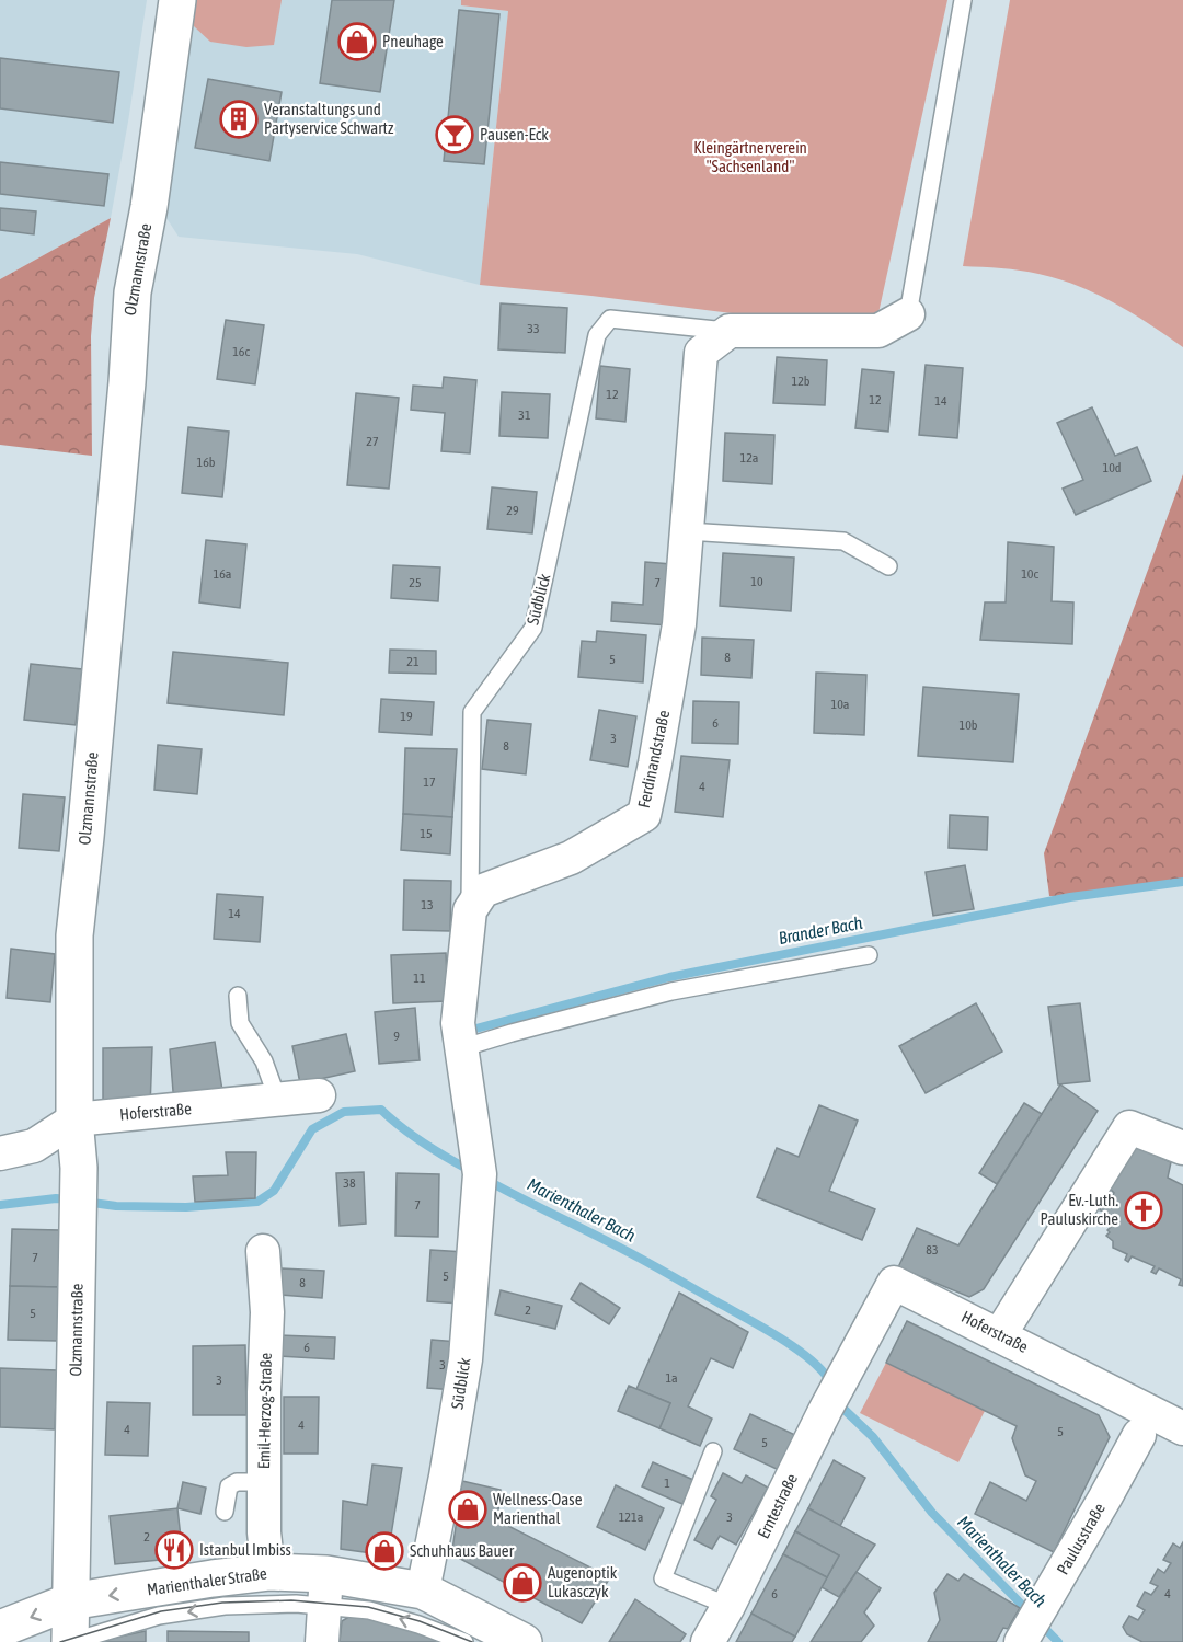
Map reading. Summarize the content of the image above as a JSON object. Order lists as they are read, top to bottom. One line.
{"streets":{"main road":["Olzmannstraße","Marienthaler Straße"],"street":["Südblick","Ferdinandstraße","Hoferstraße","Emil-Herzog-Straße","Erntestraße","Paulusstraße"]},"crossings":[["Olzmannstraße","Hoferstraße"],["Olzmannstraße","Marienthaler Straße"],["Südblick","Ferdinandstraße"],["Südblick","Marienthaler Straße"],["Hoferstraße","Erntestraße"],["Emil-Herzog-Straße","Marienthaler Straße"]],"one_way":["Marienthaler Straße"],"water":["Brander Bach","Marienthaler Bach"],"parks":["Kleingärtnerverein \"Sachsenland\""],"places":{"shop":["Pneuhage","Wellness-Oase Marienthal","Schuhhaus Bauer","Augenoptik Lukasczyk"],"building":["Veranstaltungs und Partyservice Schwartz"],"bar":["Pausen-Eck"],"church":["Ev.-Luth. Pauluskirche"],"restaurant":["Istanbul Imbiss"]},"house_numbers":["33","16c","12b","12","12","14","31","27","12a","16b","10d","29","16a","10c","10","25","7","8","5","21","10a","19","6","10b","3","8","17","4","15","13","14","11","9","38","7","83","7","5","8","2","5","6","3","1a","3","4","4","5","5","1","121a","3","2","6","4"]}
